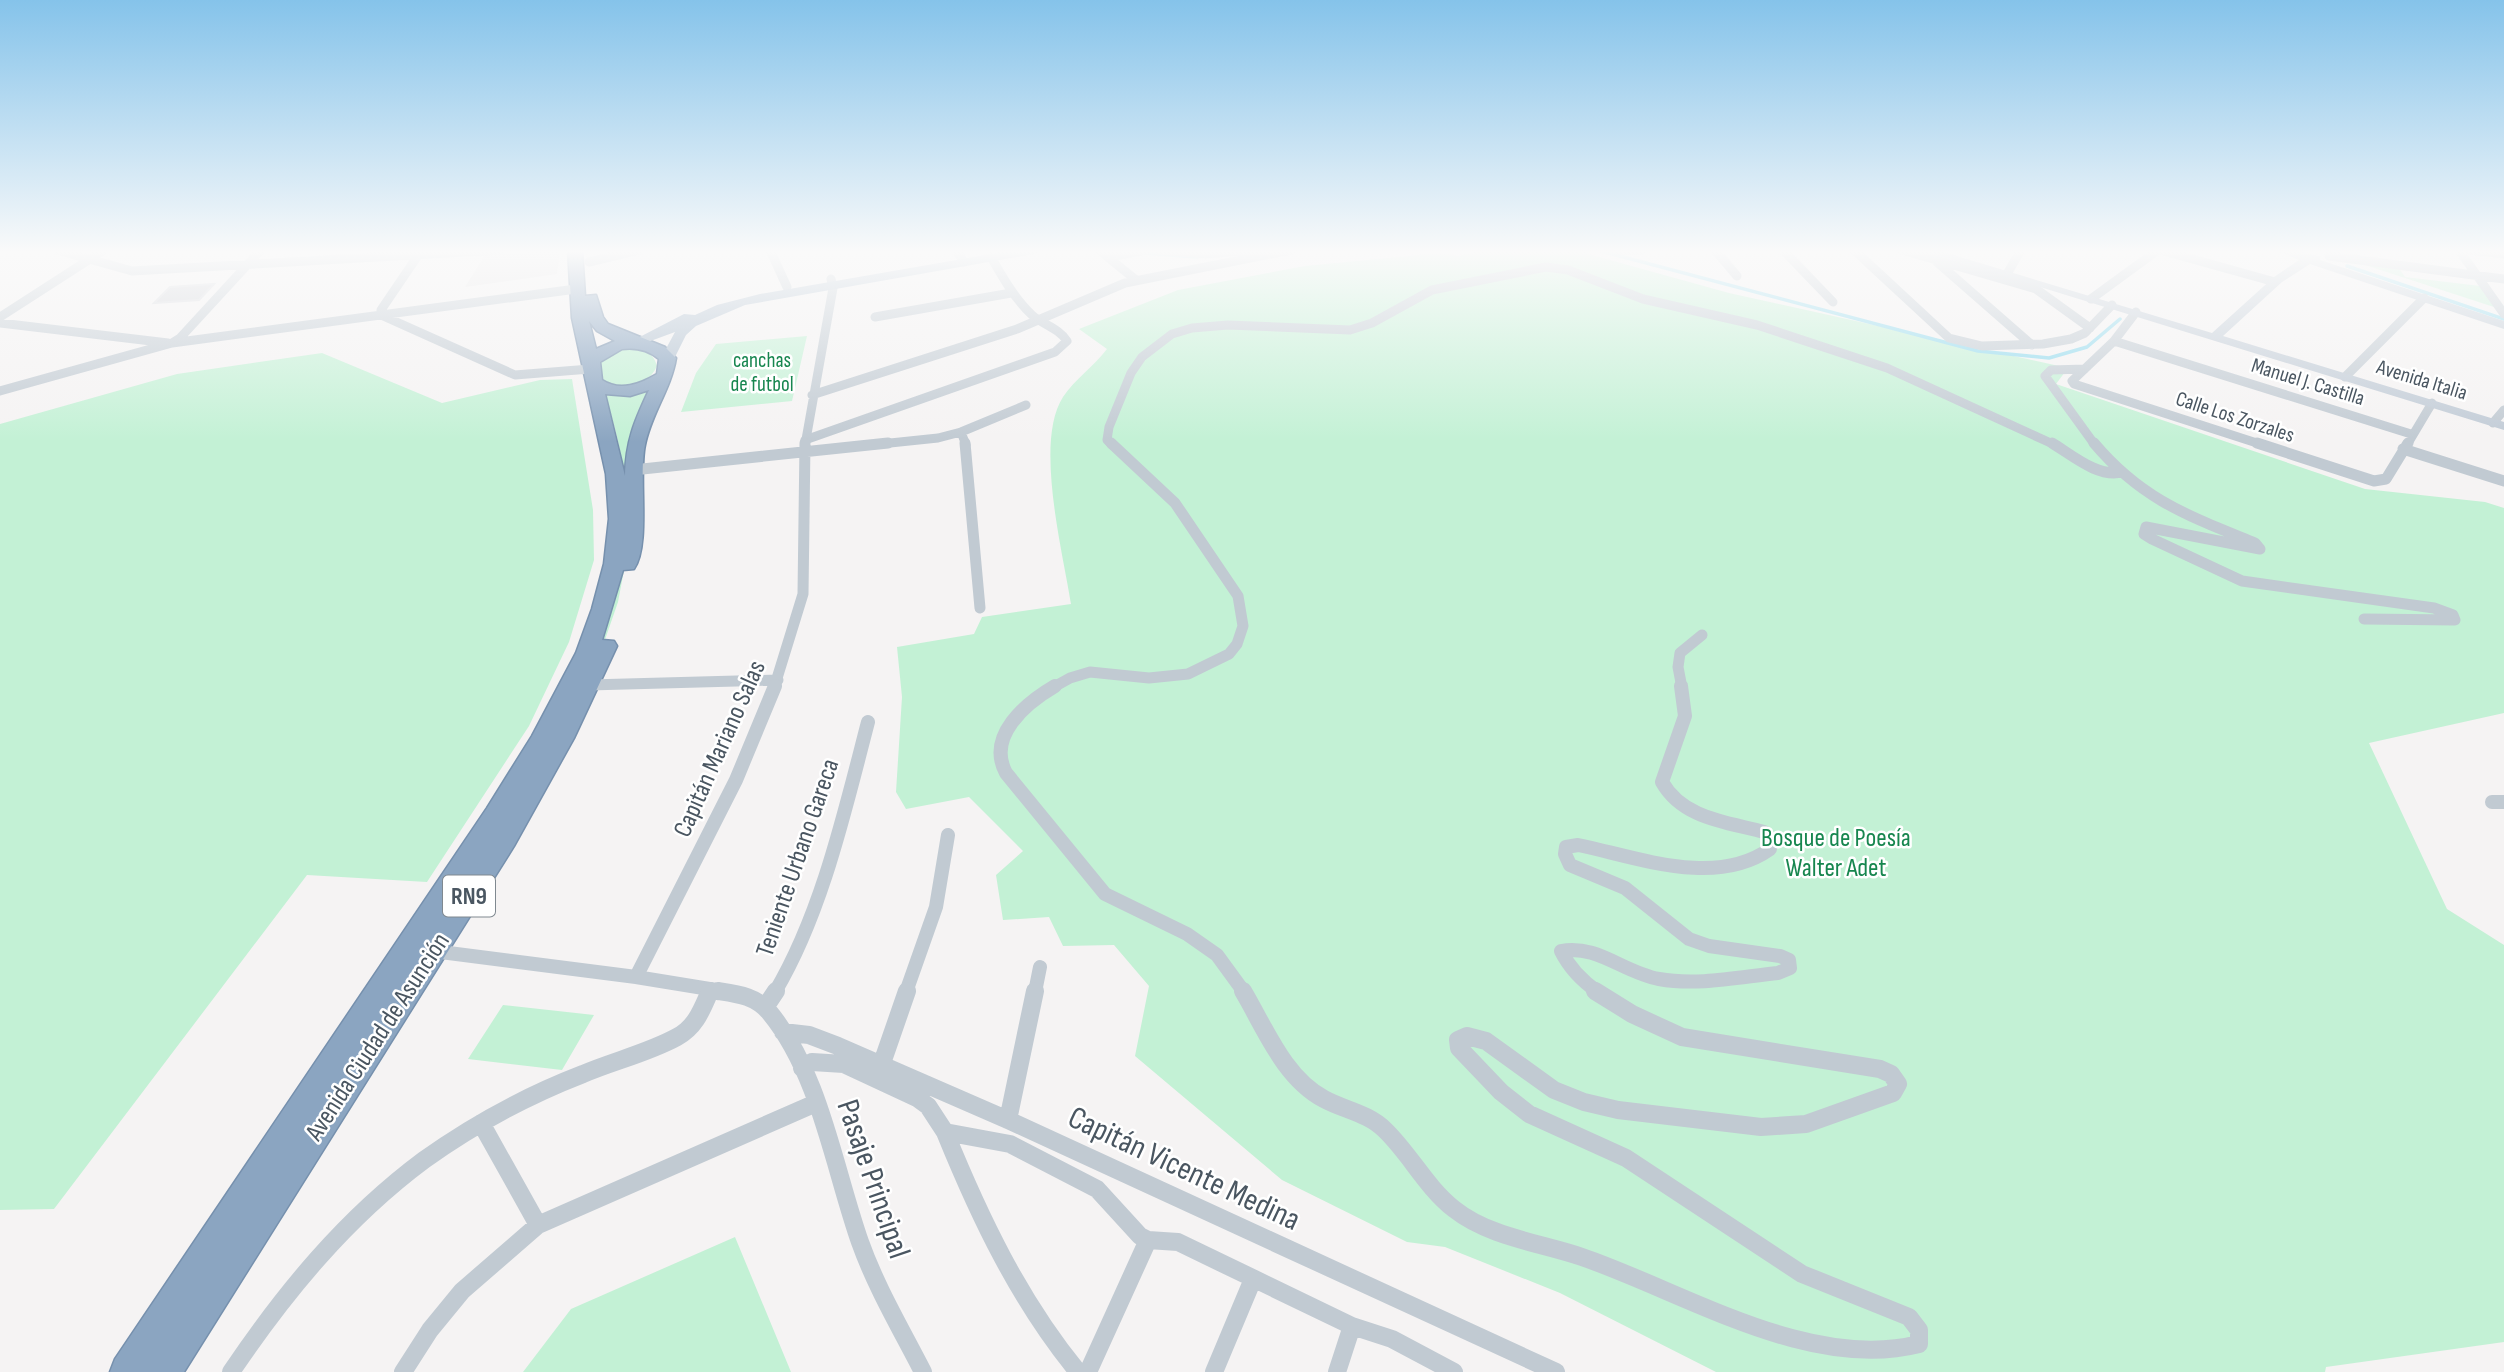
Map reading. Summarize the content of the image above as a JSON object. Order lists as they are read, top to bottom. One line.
{"streets":{"highway":["RN9","Avenida Ciudad de Asunción"],"main road":["Avenida Italia"],"street":["Manuel J. Castilla","Calle Los Zorzales","Capitán Mariano Salas","Teniente Urbano Gareca","Capitán Vicente Medina","Pasaje Principal"]},"crossings":[["Teniente Urbano Gareca","Pasaje Principal"],["Capitán Vicente Medina","Pasaje Principal"]],"parks":["canchas de futbol","Bosque de Poesía Walter Adet"]}
